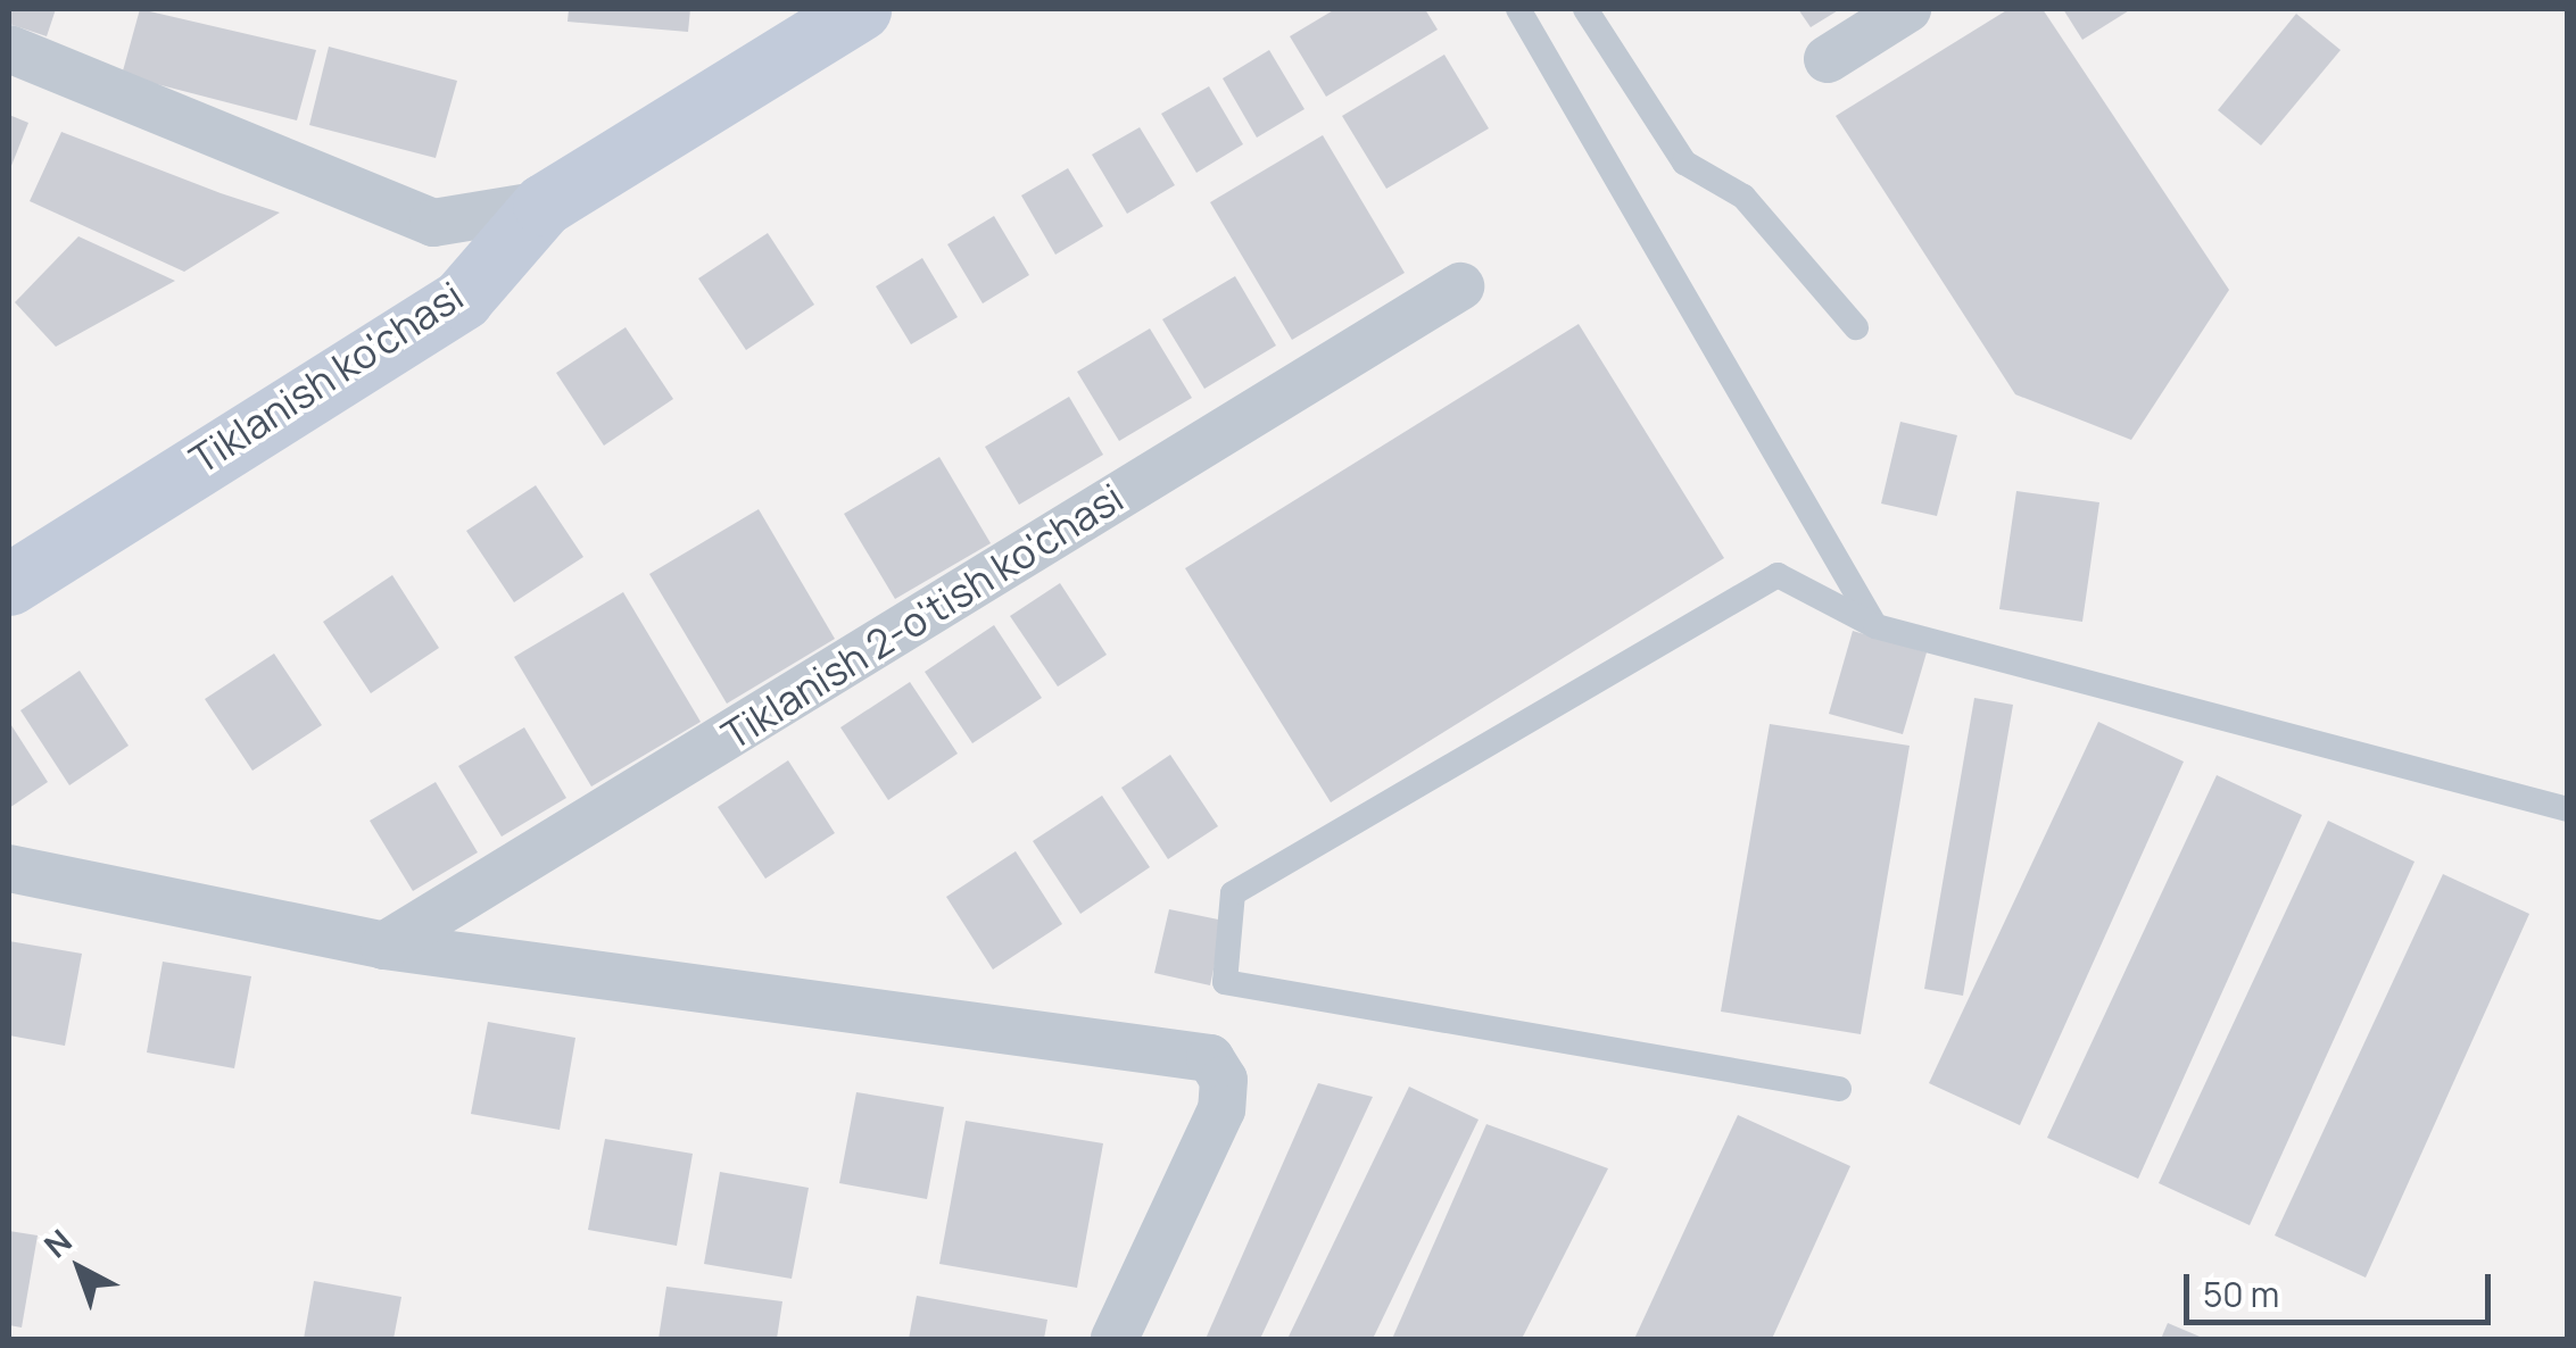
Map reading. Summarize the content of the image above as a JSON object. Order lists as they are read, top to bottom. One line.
{"streets":{"street":["Tiklanish ko'chasi","Tiklanish 2-o'tish ko'chasi"]},"scale_bar":"50 m","north":"top left"}
